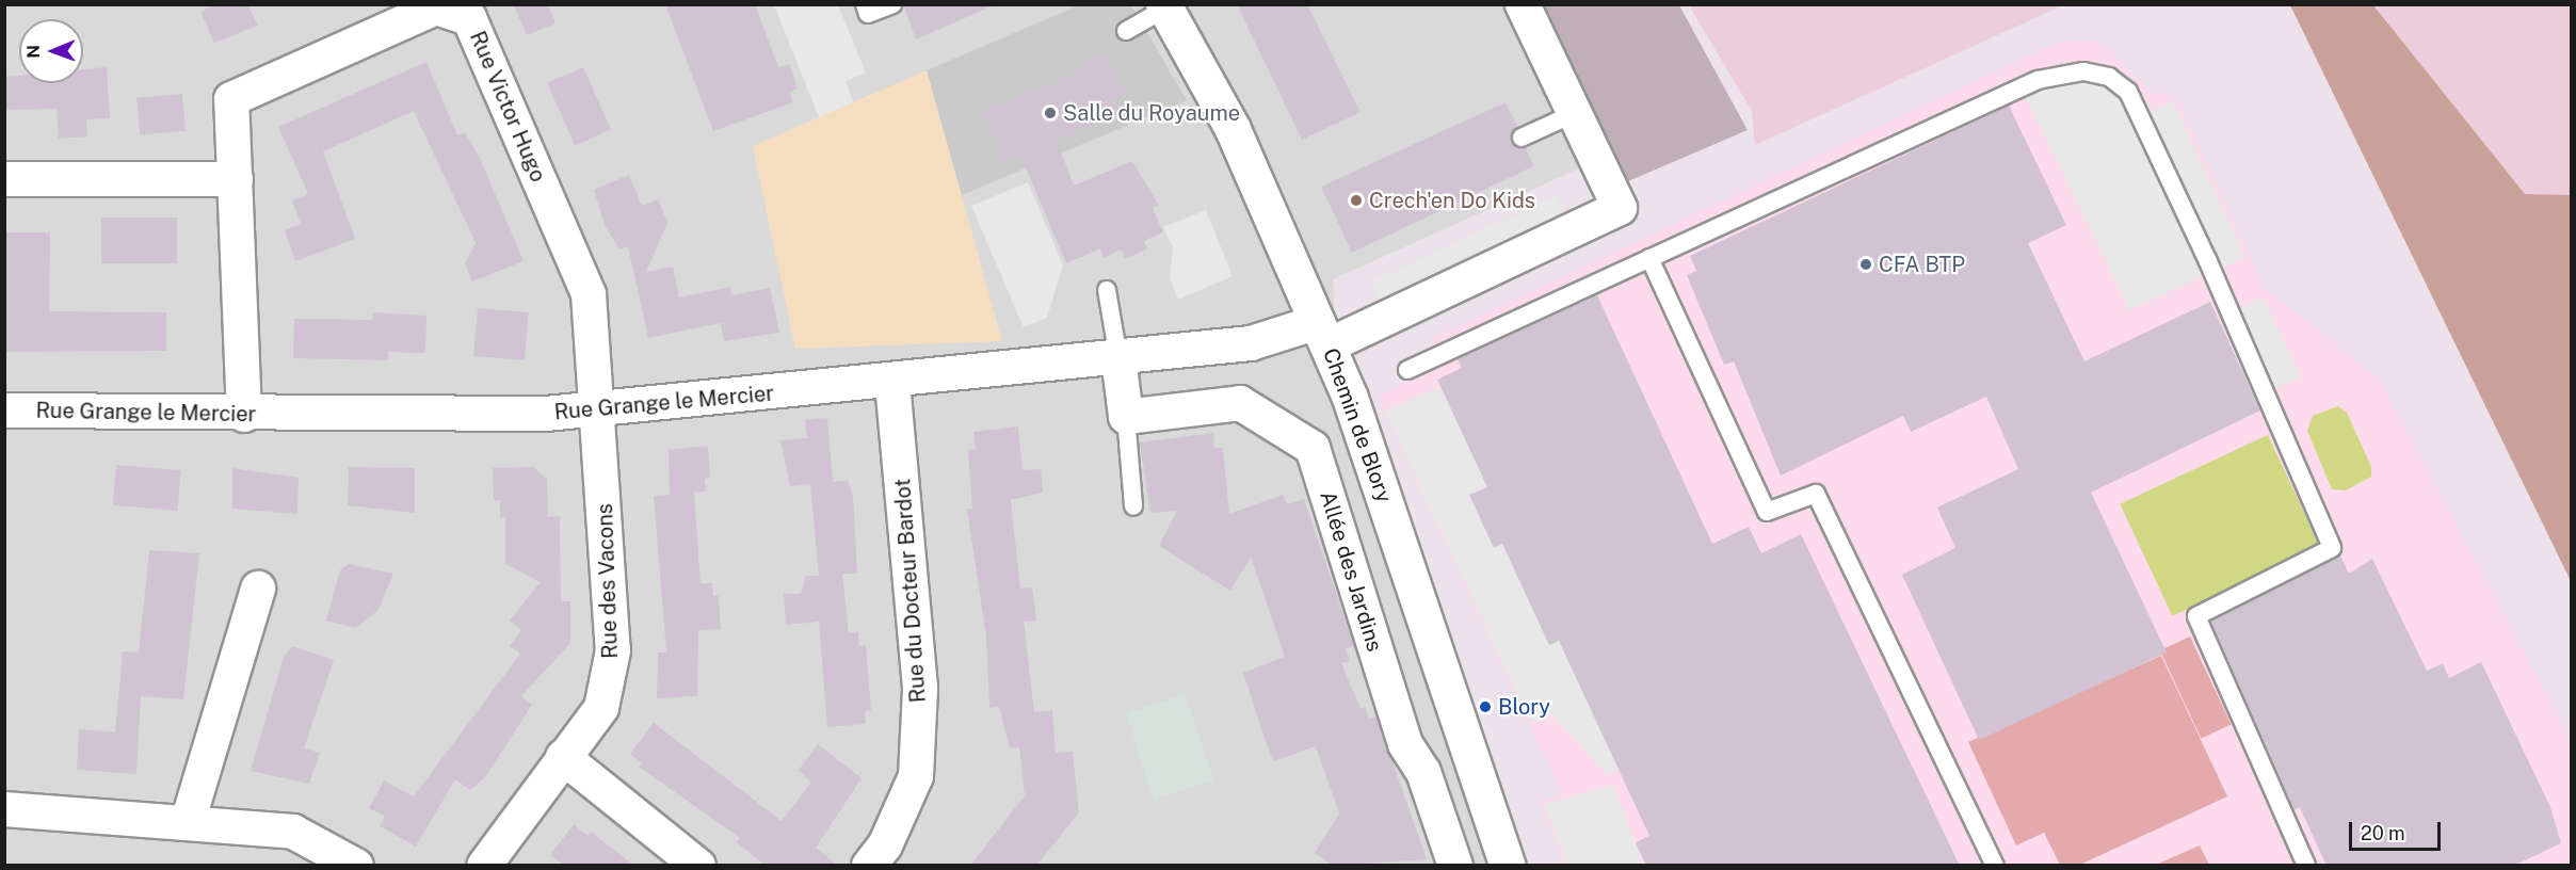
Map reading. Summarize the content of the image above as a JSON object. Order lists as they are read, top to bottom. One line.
{"streets":{"street":["Rue Victor Hugo","Rue Grange le Mercier","Chemin de Blory","Allée des Jardins","Rue des Vacons","Rue du Docteur Bardot"]},"crossings":[["Rue Victor Hugo","Rue Grange le Mercier"],["Rue Victor Hugo","Rue des Vacons"],["Rue Grange le Mercier","Chemin de Blory"],["Rue Grange le Mercier","Rue des Vacons"],["Rue Grange le Mercier","Rue du Docteur Bardot"]],"places":["Salle du Royaume","Crech'en Do Kids","CFA BTP","Blory"],"scale_bar":"20 m","north":"left"}
